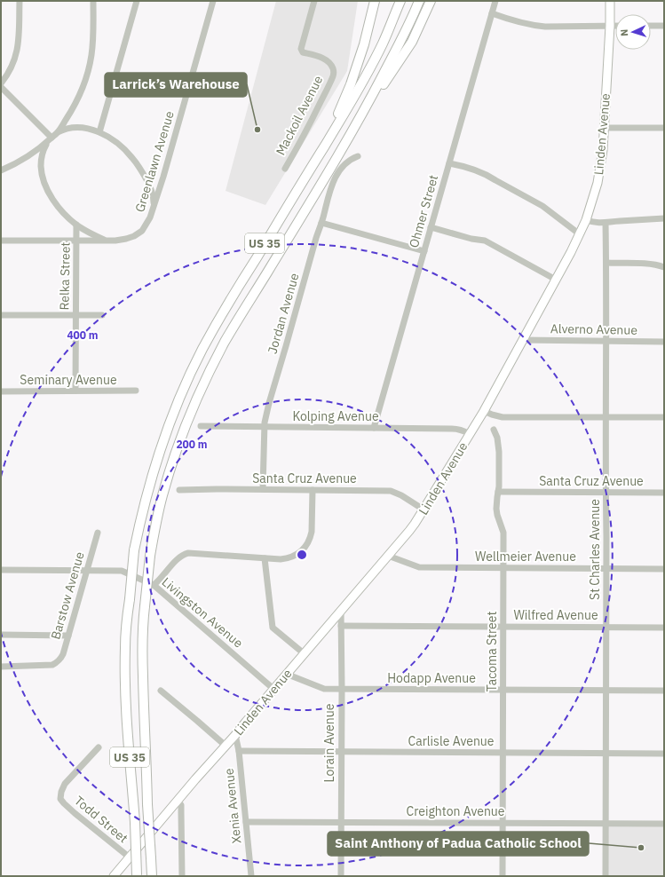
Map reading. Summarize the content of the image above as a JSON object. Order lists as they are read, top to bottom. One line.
{"streets":{"highway":["US 35"],"main road":["Linden Avenue"],"street":["Mackoil Avenue","Greenlawn Avenue","Ohmer Street","Relka Street","Jordan Avenue","Alverno Avenue","Seminary Avenue","Kolping Avenue","Santa Cruz Avenue","St Charles Avenue","Wellmeier Avenue","Barstow Avenue","Livingston Avenue","Wilfred Avenue","Tacoma Street","Hodapp Avenue","Carlisle Avenue","Lorain Avenue","Xenia Avenue","Creighton Avenue","Todd Street"]},"crossings":[["Linden Avenue","Alverno Avenue"],["Linden Avenue","Kolping Avenue"],["Linden Avenue","Santa Cruz Avenue"],["Linden Avenue","Wellmeier Avenue"],["Linden Avenue","Livingston Avenue"],["Linden Avenue","Hodapp Avenue"],["Linden Avenue","Lorain Avenue"],["Linden Avenue","Xenia Avenue"],["Linden Avenue","Todd Street"],["Greenlawn Avenue","Relka Street"],["Ohmer Street","Kolping Avenue"],["Relka Street","Seminary Avenue"],["Jordan Avenue","Kolping Avenue"],["Jordan Avenue","Santa Cruz Avenue"],["Alverno Avenue","St Charles Avenue"],["Santa Cruz Avenue","St Charles Avenue"],["Santa Cruz Avenue","Tacoma Street"],["St Charles Avenue","Wellmeier Avenue"],["St Charles Avenue","Wilfred Avenue"],["St Charles Avenue","Hodapp Avenue"],["St Charles Avenue","Carlisle Avenue"],["St Charles Avenue","Creighton Avenue"],["Wellmeier Avenue","Tacoma Street"],["Barstow Avenue","Livingston Avenue"],["Wilfred Avenue","Tacoma Street"],["Wilfred Avenue","Lorain Avenue"],["Tacoma Street","Hodapp Avenue"],["Tacoma Street","Carlisle Avenue"],["Tacoma Street","Creighton Avenue"],["Hodapp Avenue","Lorain Avenue"],["Carlisle Avenue","Lorain Avenue"],["Carlisle Avenue","Xenia Avenue"],["Lorain Avenue","Creighton Avenue"],["Xenia Avenue","Creighton Avenue"]],"places":["Larrick’s Warehouse","Saint Anthony of Padua Catholic School"],"north":"left","rings":["400 m","200 m"]}
